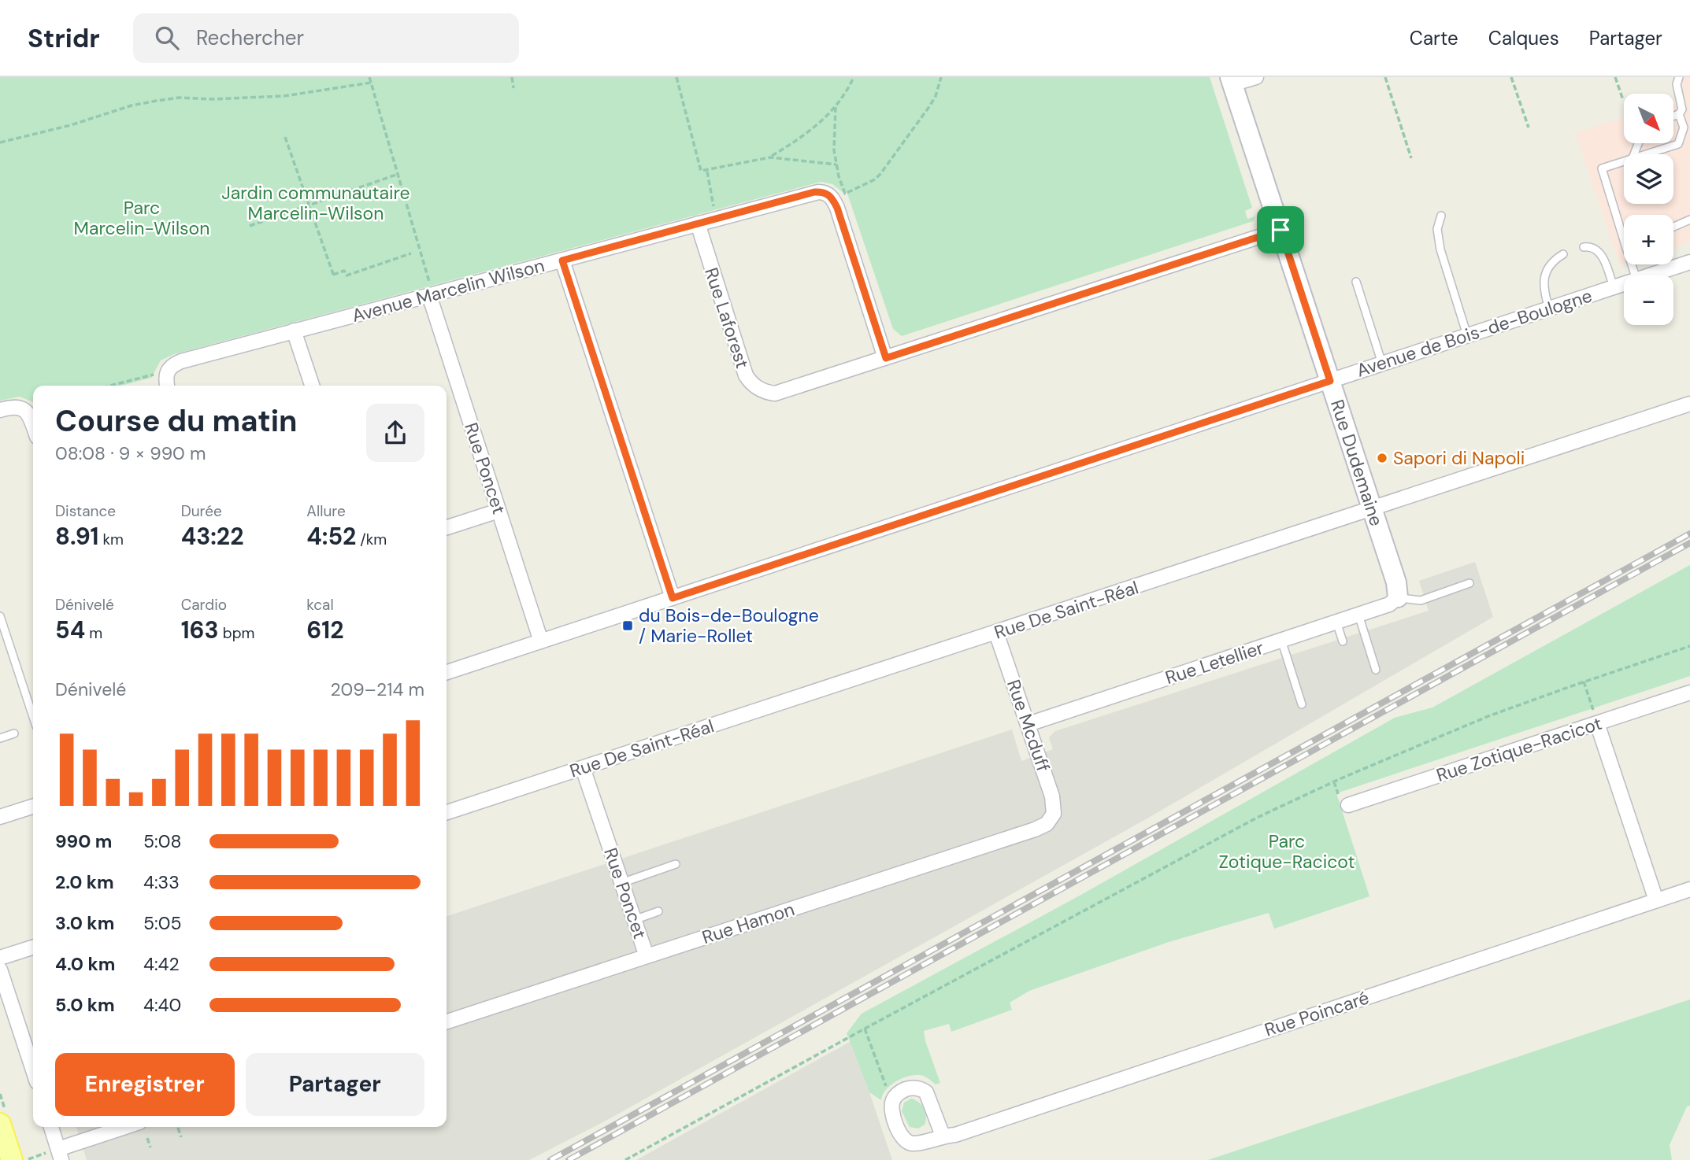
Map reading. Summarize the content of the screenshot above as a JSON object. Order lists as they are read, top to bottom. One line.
{"streets":{"street":["Avenue Marcelin Wilson","Rue Laforest","Avenue de Bois-de-Boulogne","Rue Dudemaine","Rue Poncet","Rue De Saint-Réal","Rue Letellier","Rue Mcduff","Rue Zotique-Racicot","Rue Hamon","Rue Poincaré"]},"crossings":[["Avenue Marcelin Wilson","Rue Laforest"],["Avenue Marcelin Wilson","Rue Poncet"],["Rue Laforest","Rue Dudemaine"],["Avenue de Bois-de-Boulogne","Rue Dudemaine"],["Avenue de Bois-de-Boulogne","Rue Poncet"],["Rue Dudemaine","Rue De Saint-Réal"],["Rue Dudemaine","Rue Letellier"],["Rue Poncet","Rue De Saint-Réal"],["Rue Poncet","Rue Hamon"],["Rue De Saint-Réal","Rue Mcduff"],["Rue Letellier","Rue Mcduff"],["Rue Mcduff","Rue Hamon"]],"parks":["Jardin communautaire Marcelin-Wilson","Parc Marcelin-Wilson","Parc Zotique-Racicot"],"places":{"other":["Sapori di Napoli"],"transit":["du Bois-de-Boulogne / Marie-Rollet"]},"north":"bottom right","page":{"header":"Stridr","search":"Rechercher","nav":["Carte","Calques","Partager"],"map_buttons":["+","−"],"heading":["Course du matin","08:08 · 9 × 990 m"],"stats":[["Distance","8.91 km"],["Durée","43:22"],["Allure","4:52 /km"],["Dénivelé","54 m"],["Cardio","163 bpm"],["kcal","612"]],"chart":["Dénivelé","209–214 m"],"list":[{"name":"990 m","note":"5:08"},{"name":"2.0 km","note":"4:33"},{"name":"3.0 km","note":"5:05"},{"name":"4.0 km","note":"4:42"},{"name":"5.0 km","note":"4:40"}],"buttons":["Enregistrer","Partager"]}}
